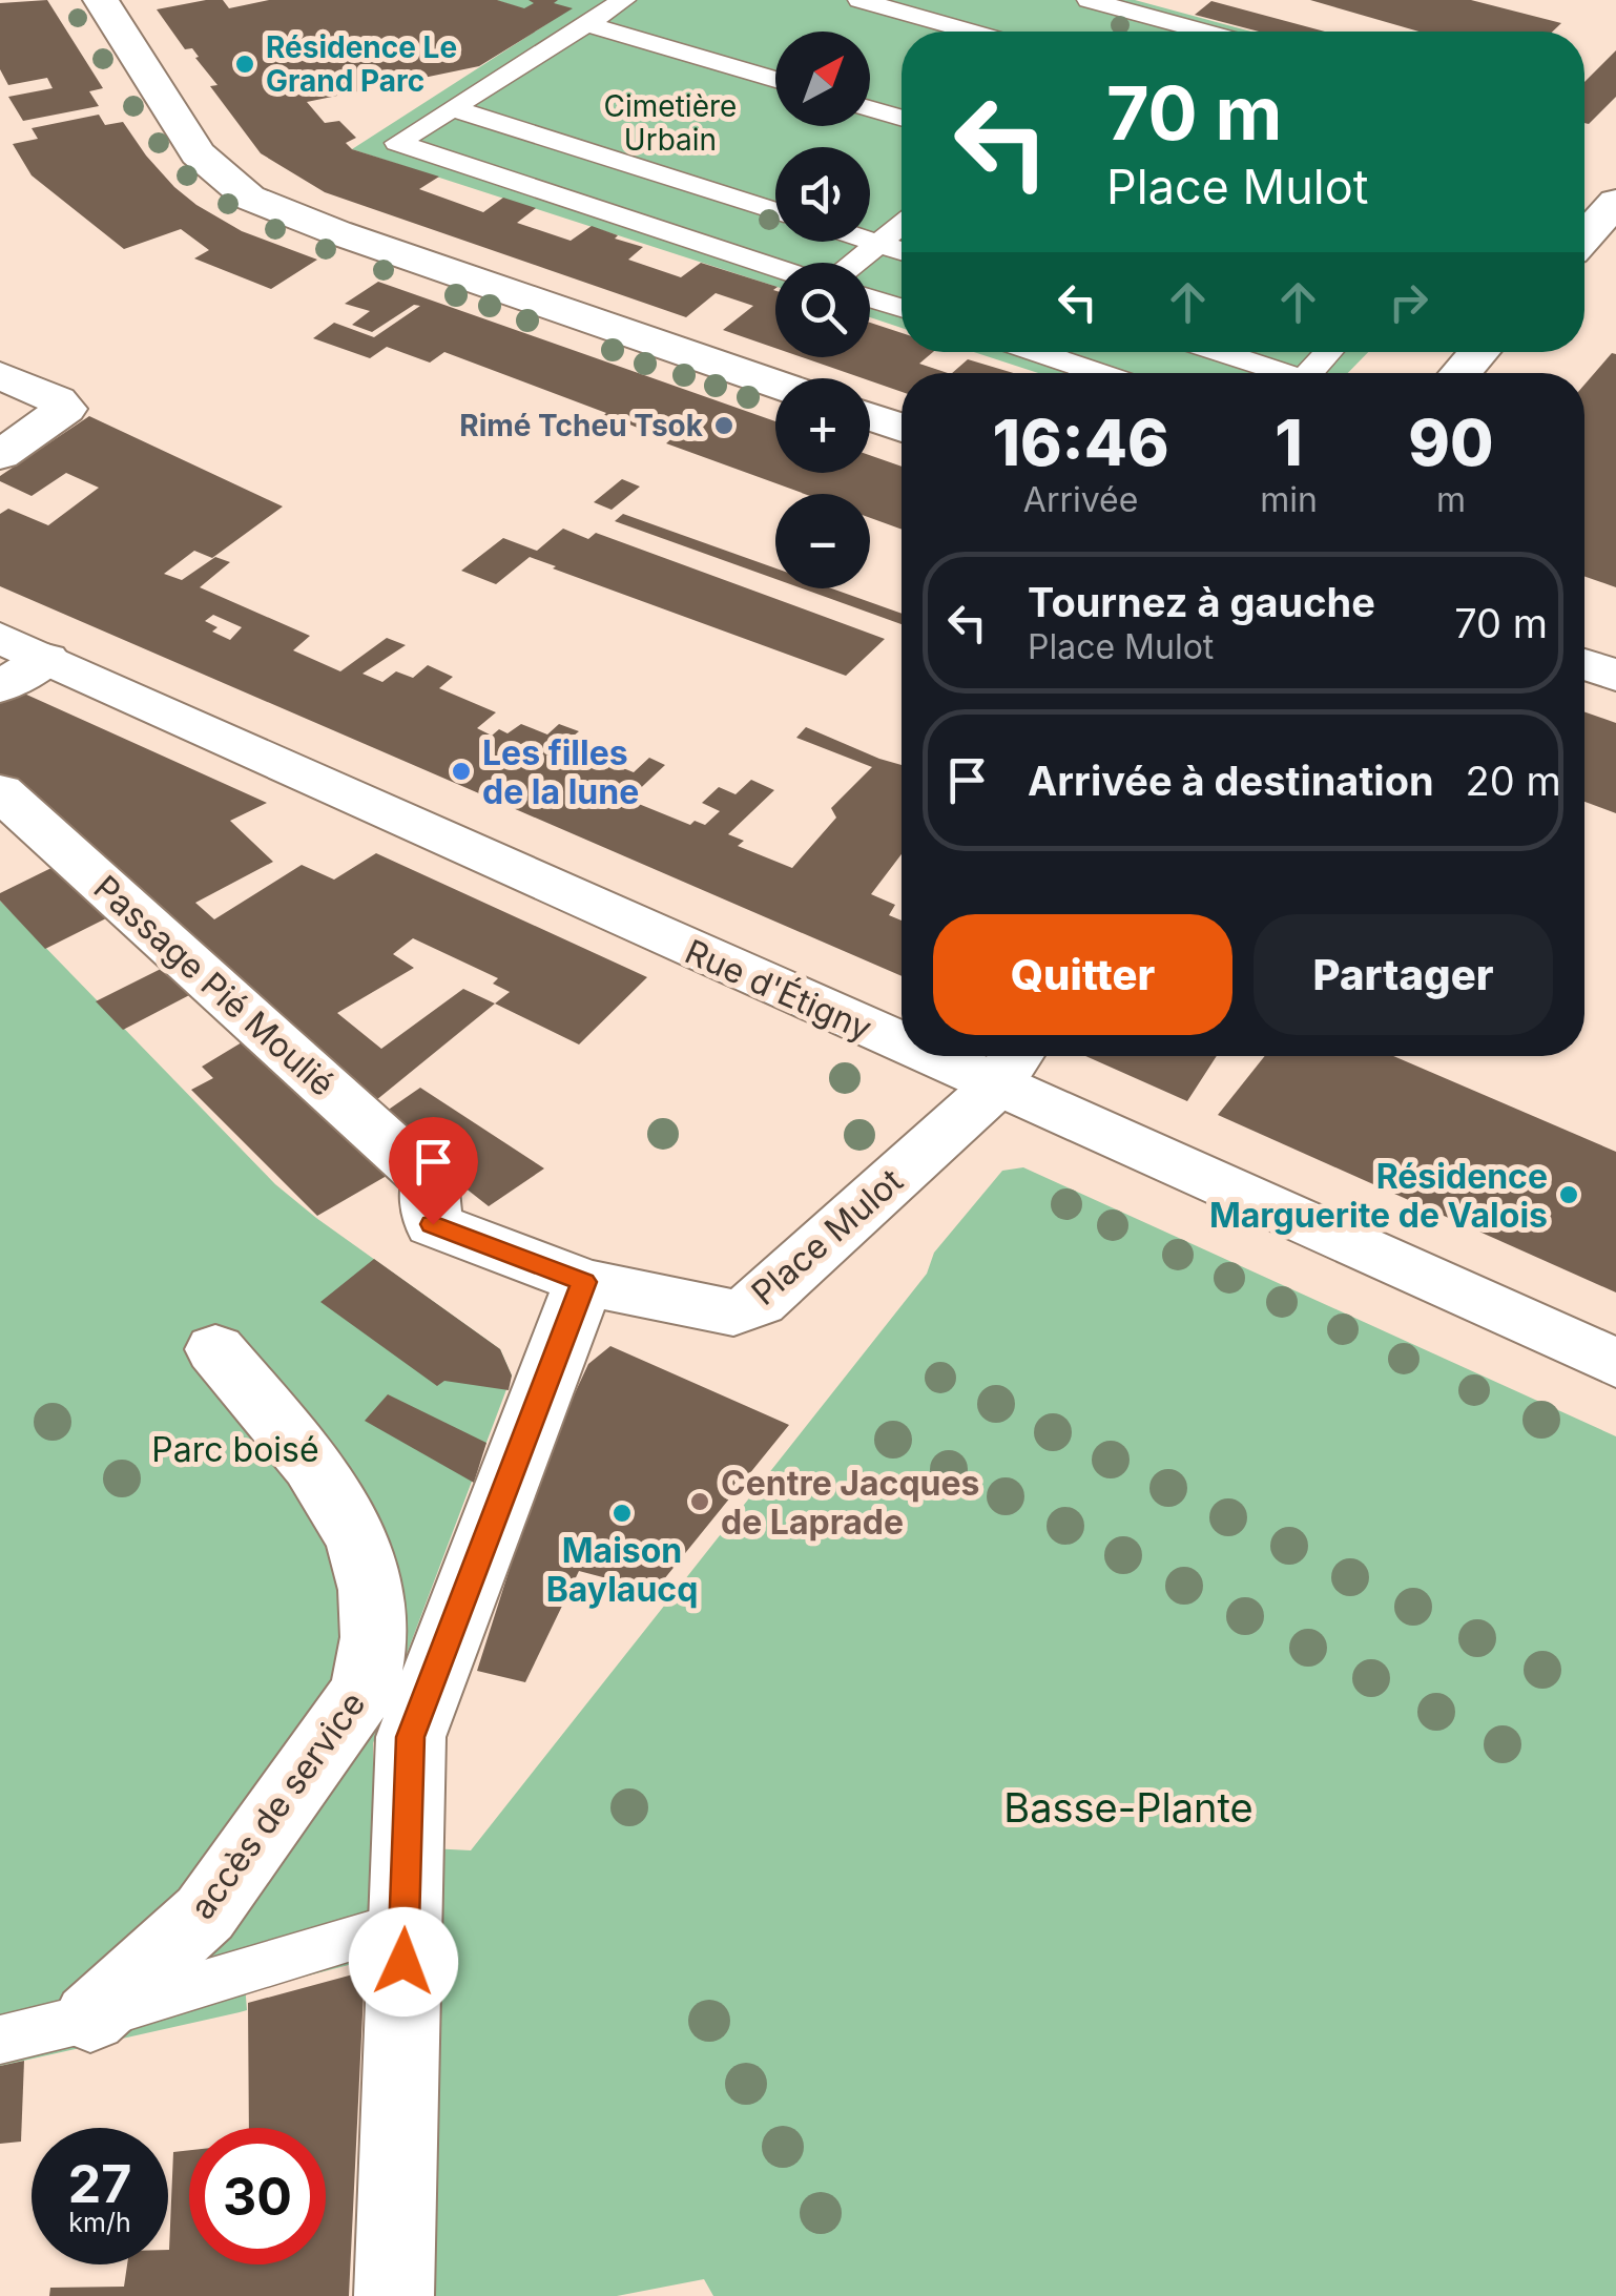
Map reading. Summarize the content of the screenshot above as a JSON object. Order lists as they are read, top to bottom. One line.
{"streets":{"street":["Passage Pié Moulié","Rue d'Étigny","Place Mulot","accès de service"]},"crossings":[["Passage Pié Moulié","Place Mulot"],["Rue d'Étigny","Place Mulot"]],"parks":["Cimetière Urbain","Parc boisé","Basse-Plante"],"places":["Résidence Le Grand Parc","Rimé Tcheu Tsok","Les filles de la lune","Résidence Marguerite de Valois","Centre Jacques de Laprade","Maison Baylaucq"],"north":"top right","page":{"map_buttons":["+","−"],"turn":["70 m","Place Mulot"],"eta":["16:46","Arrivée","1","min","90","m"],"list":[{"name":"Tournez à gauche","note":"Place Mulot","value":"70 m"},{"name":"Arrivée à destination","value":"20 m"}],"buttons":["Quitter","Partager"],"speed":"27 km/h","limit":"30"}}
